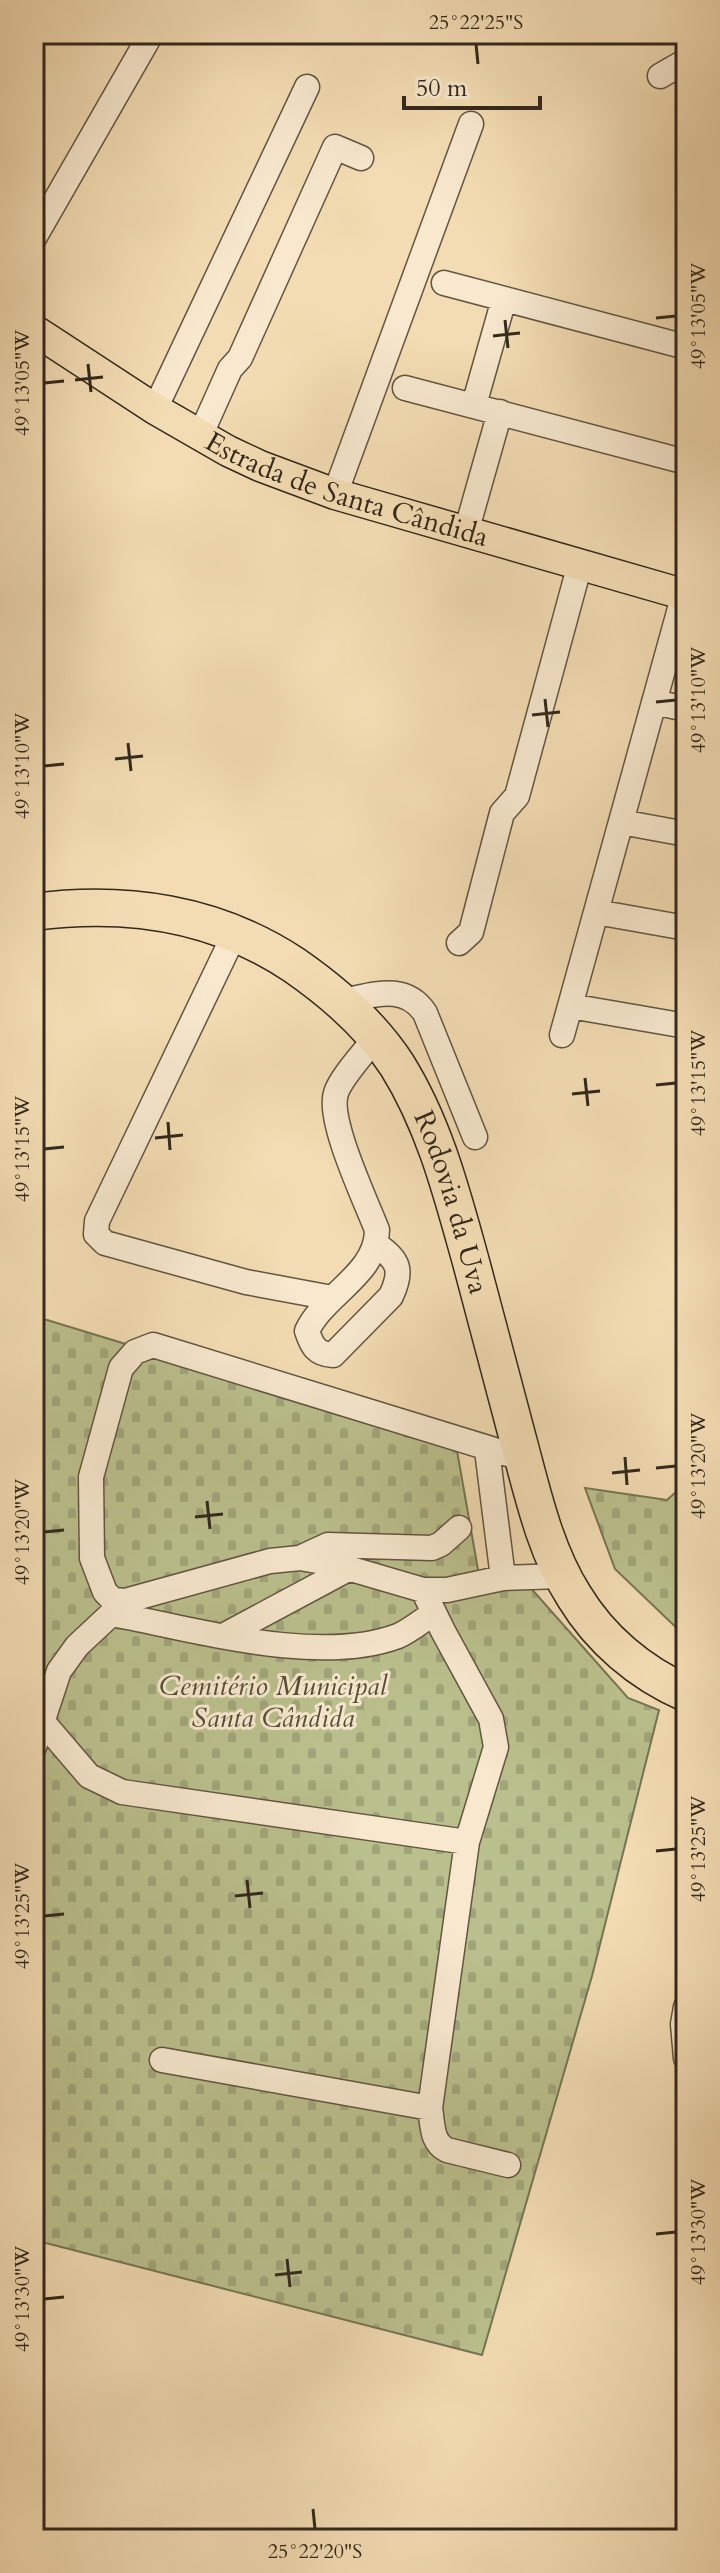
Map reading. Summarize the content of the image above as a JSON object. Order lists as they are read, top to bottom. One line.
{"streets":{"highway":["Rodovia da Uva"],"main road":["Estrada de Santa Cândida"]},"parks":["Cemitério Municipal Santa Cândida"],"scale_bar":"50 m","coordinates":["25°22'25\"S","49°13'05\"W","49°13'10\"W","49°13'15\"W","49°13'20\"W","49°13'25\"W","49°13'30\"W","25°22'20\"S"]}
